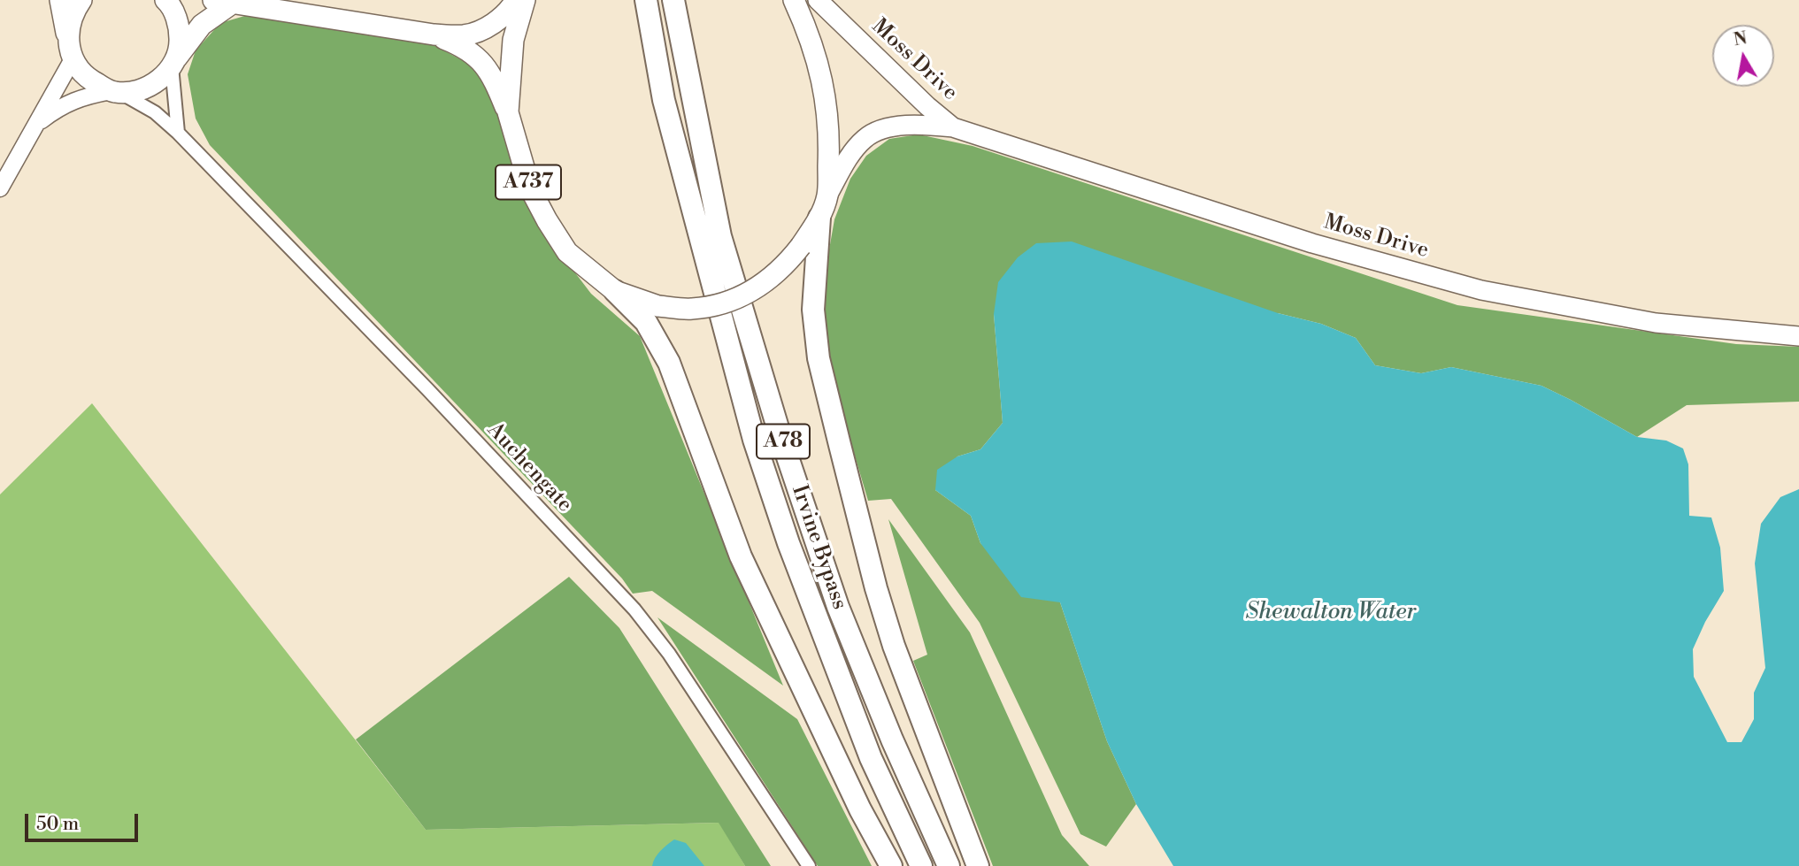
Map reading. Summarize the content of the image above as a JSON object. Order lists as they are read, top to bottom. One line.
{"streets":{"highway":["A78","Irvine Bypass"],"main road":["Moss Drive","A737"],"street":["Auchengate"]},"crossings":[["Moss Drive","A737"],["A737","Auchengate"]],"water":["Shewalton Water"],"scale_bar":"50 m","north":"top"}
